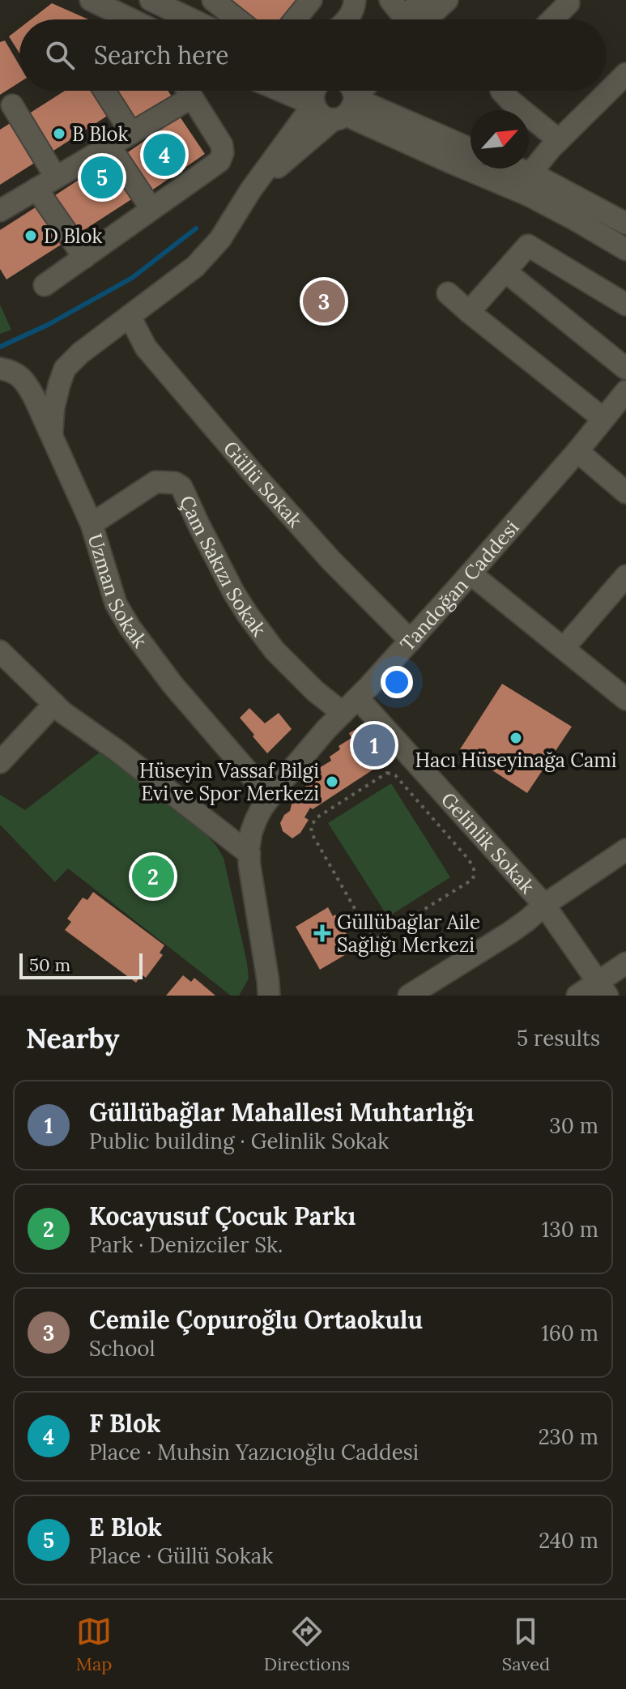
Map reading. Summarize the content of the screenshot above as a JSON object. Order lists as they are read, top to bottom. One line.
{"streets":{"street":["Güllü Sokak","Çam Sakızı Sokak","Tandoğan Caddesi","Uzman Sokak","Gelinlik Sokak"]},"crossings":[["Güllü Sokak","Tandoğan Caddesi"],["Çam Sakızı Sokak","Tandoğan Caddesi"],["Çam Sakızı Sokak","Uzman Sokak"],["Çam Sakızı Sokak","Gelinlik Sokak"],["Tandoğan Caddesi","Uzman Sokak"],["Tandoğan Caddesi","Gelinlik Sokak"]],"places":{"other":["B Blok","D Blok","Hacı Hüseyinağa Cami","Hüseyin Vassaf Bilgi Evi ve Spor Merkezi"],"health":["Güllübağlar Aile Sağlığı Merkezi"]},"scale_bar":"50 m","north":"top right","page":{"search":"Search here","pins":["4","5","3","1","2"],"scale":"50 m","heading":["Nearby","5 results"],"list":[{"mark":"1","name":"Güllübağlar Mahallesi Muhtarlığı","note":"Public building · Gelinlik Sokak","value":"30 m"},{"mark":"2","name":"Kocayusuf Çocuk Parkı","note":"Park · Denizciler Sk.","value":"130 m"},{"mark":"3","name":"Cemile Çopuroğlu Ortaokulu","note":"School","value":"160 m"},{"mark":"4","name":"F Blok","note":"Place · Muhsin Yazıcıoğlu Caddesi","value":"230 m"},{"mark":"5","name":"E Blok","note":"Place · Güllü Sokak","value":"240 m"}],"nav":["Map","Directions","Saved"]}}
